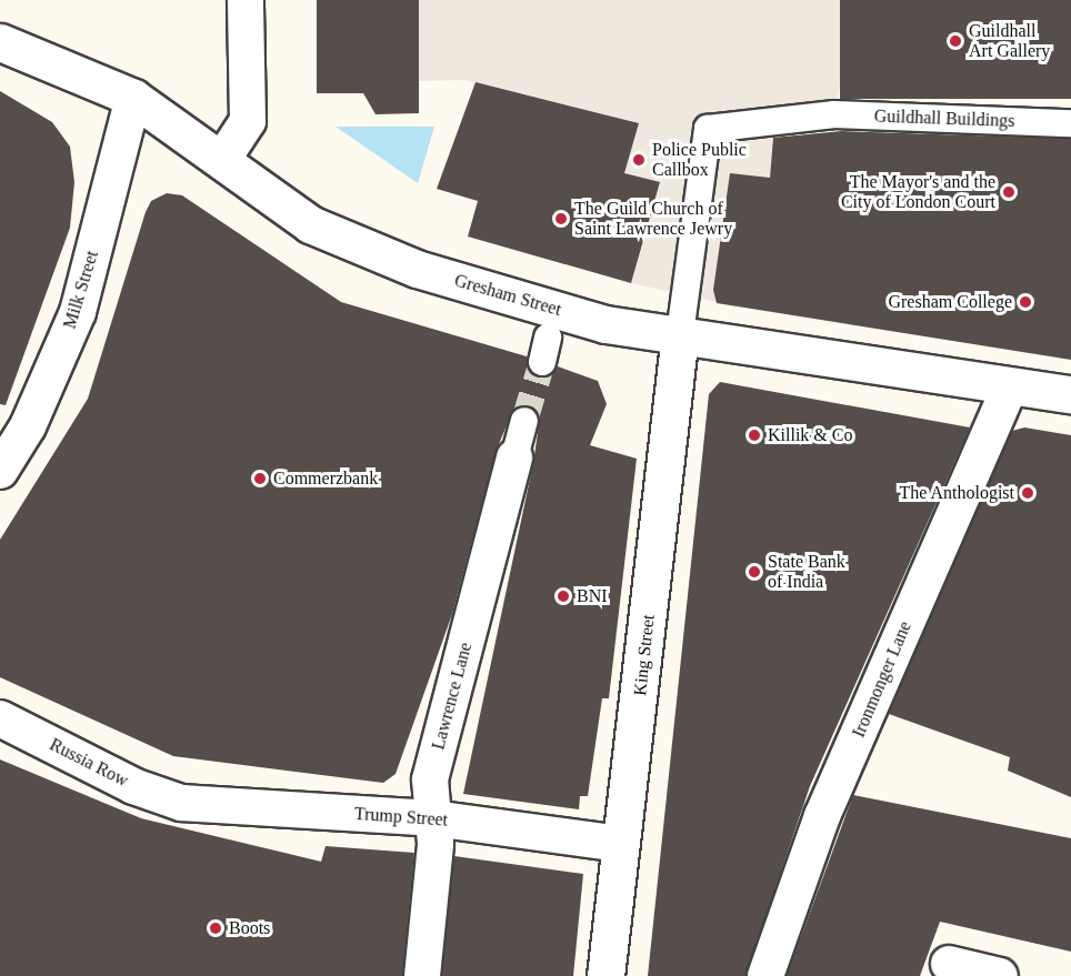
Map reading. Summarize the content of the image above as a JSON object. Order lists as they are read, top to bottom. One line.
{"streets":{"street":["Guildhall Buildings","Milk Street","Gresham Street","King Street","Ironmonger Lane","Lawrence Lane","Russia Row","Trump Street"]},"crossings":[["Guildhall Buildings","Gresham Street"],["Guildhall Buildings","King Street"],["Milk Street","Gresham Street"],["Gresham Street","King Street"],["Gresham Street","Ironmonger Lane"],["King Street","Trump Street"],["Lawrence Lane","Trump Street"],["Russia Row","Trump Street"]],"places":["Guildhall Art Gallery","Police Public Callbox","The Mayor's and the City of London Court","The Guild Church of Saint Lawrence Jewry","Gresham College","Killik & Co","Commerzbank","The Anthologist","State Bank of India","BNI","Boots"]}
